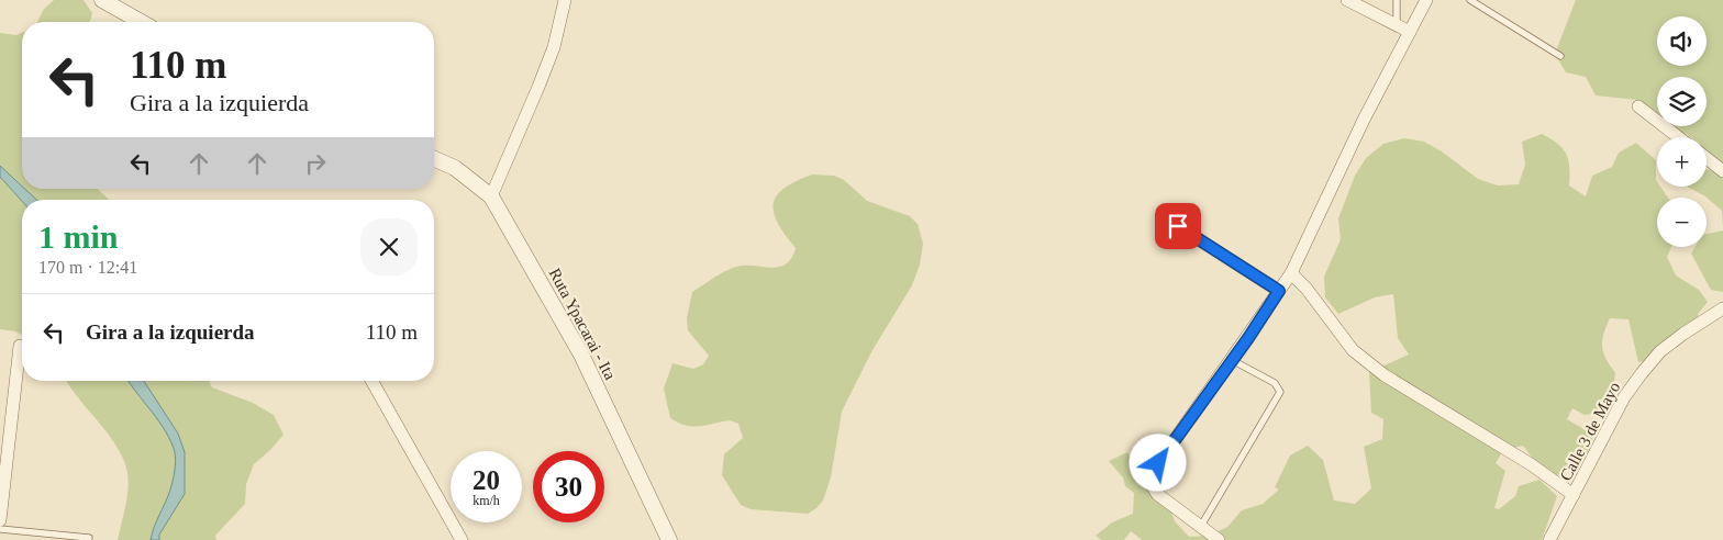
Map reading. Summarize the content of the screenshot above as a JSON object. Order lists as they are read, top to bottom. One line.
{"streets":{"street":["Ruta Ypacarai - Ita","Calle 3 de Mayo"]},"page":{"map_buttons":["+","−"],"turn":["110 m","Gira a la izquierda"],"heading":["1 min","170 m · 12:41"],"list":[{"name":"Gira a la izquierda","value":"110 m"}],"speed":"20 km/h","limit":"30"}}
